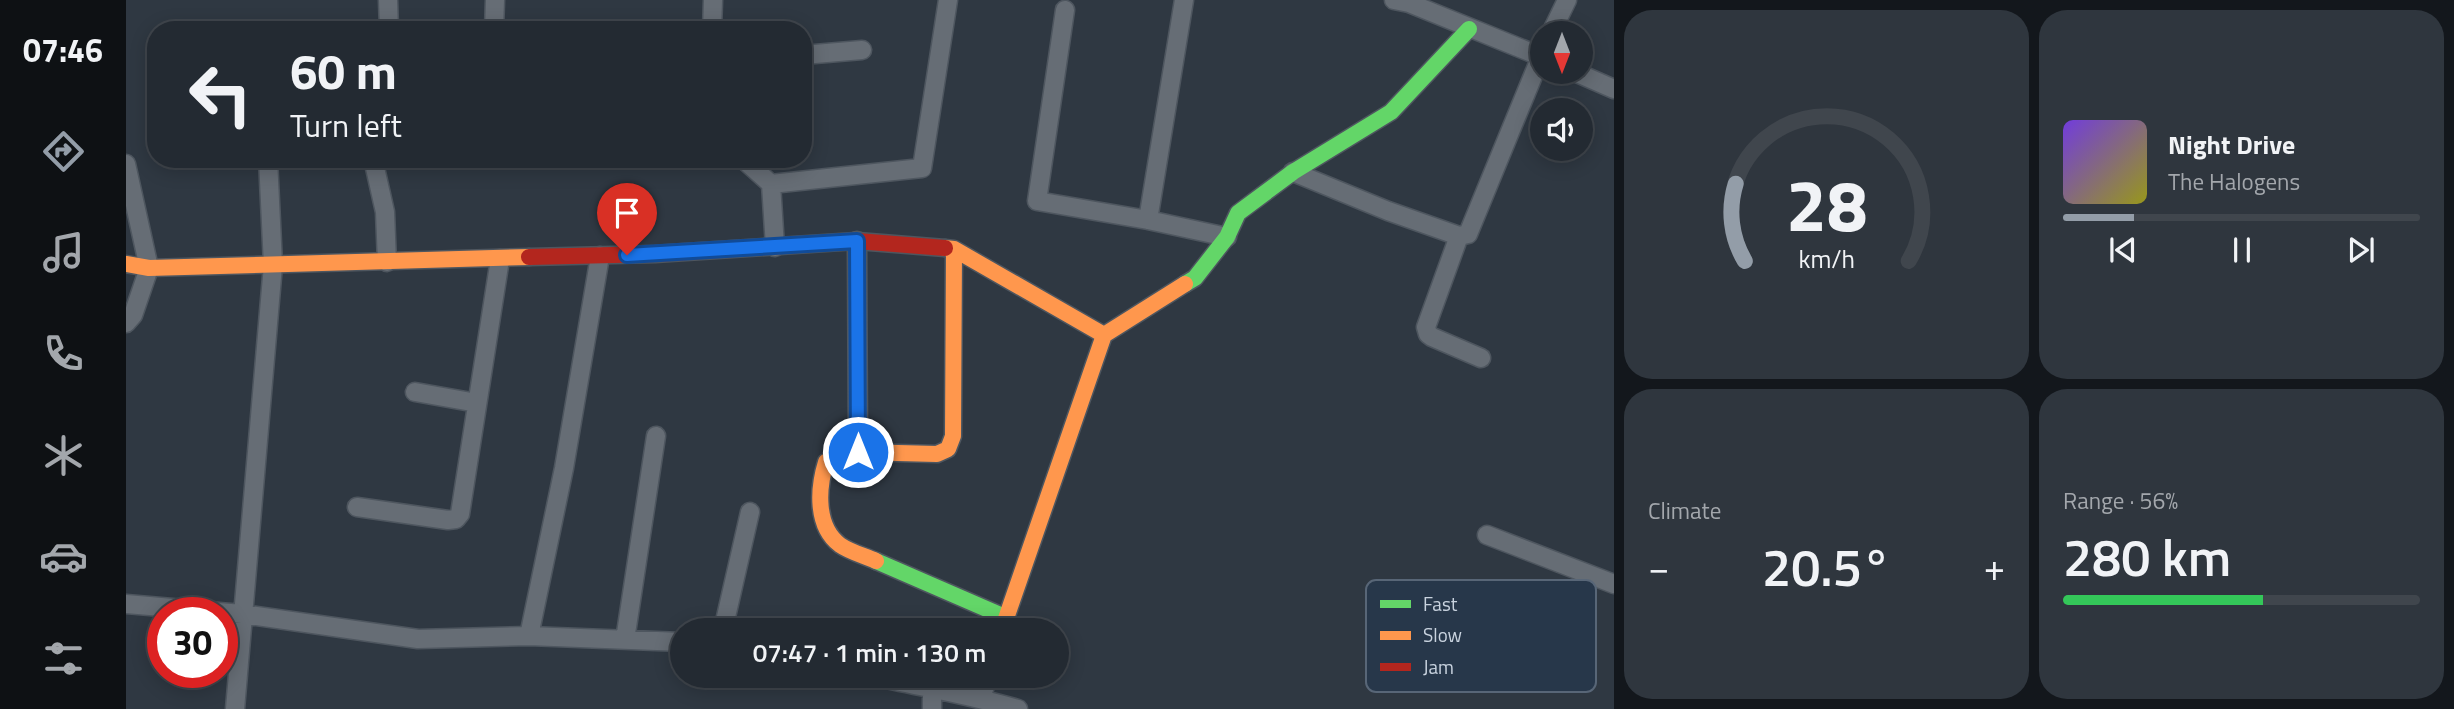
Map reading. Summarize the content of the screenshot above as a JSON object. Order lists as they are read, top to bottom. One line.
{"legend":["Fast","Slow","Jam"],"north":"bottom","page":{"tabs":"07:46","turn":["60 m","Turn left"],"song":["Night Drive","The Halogens"],"tile":["Climate",["Range · 56%","280 km"]],"heat":["−","20.5°","+"],"limit":"30","trip":"07:47 · 1 min · 130 m","gauge":["28","km/h"]}}
